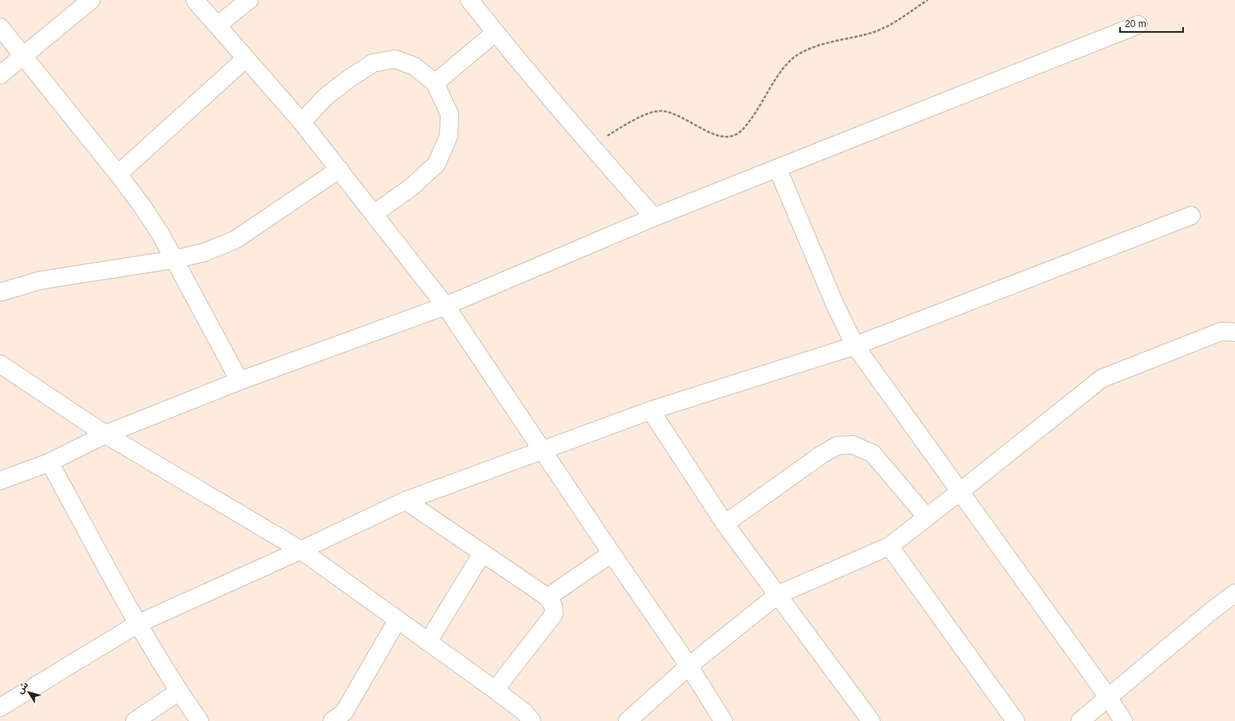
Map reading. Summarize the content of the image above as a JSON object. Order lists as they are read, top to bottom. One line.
{"scale_bar":"20 m","north":"top left"}
